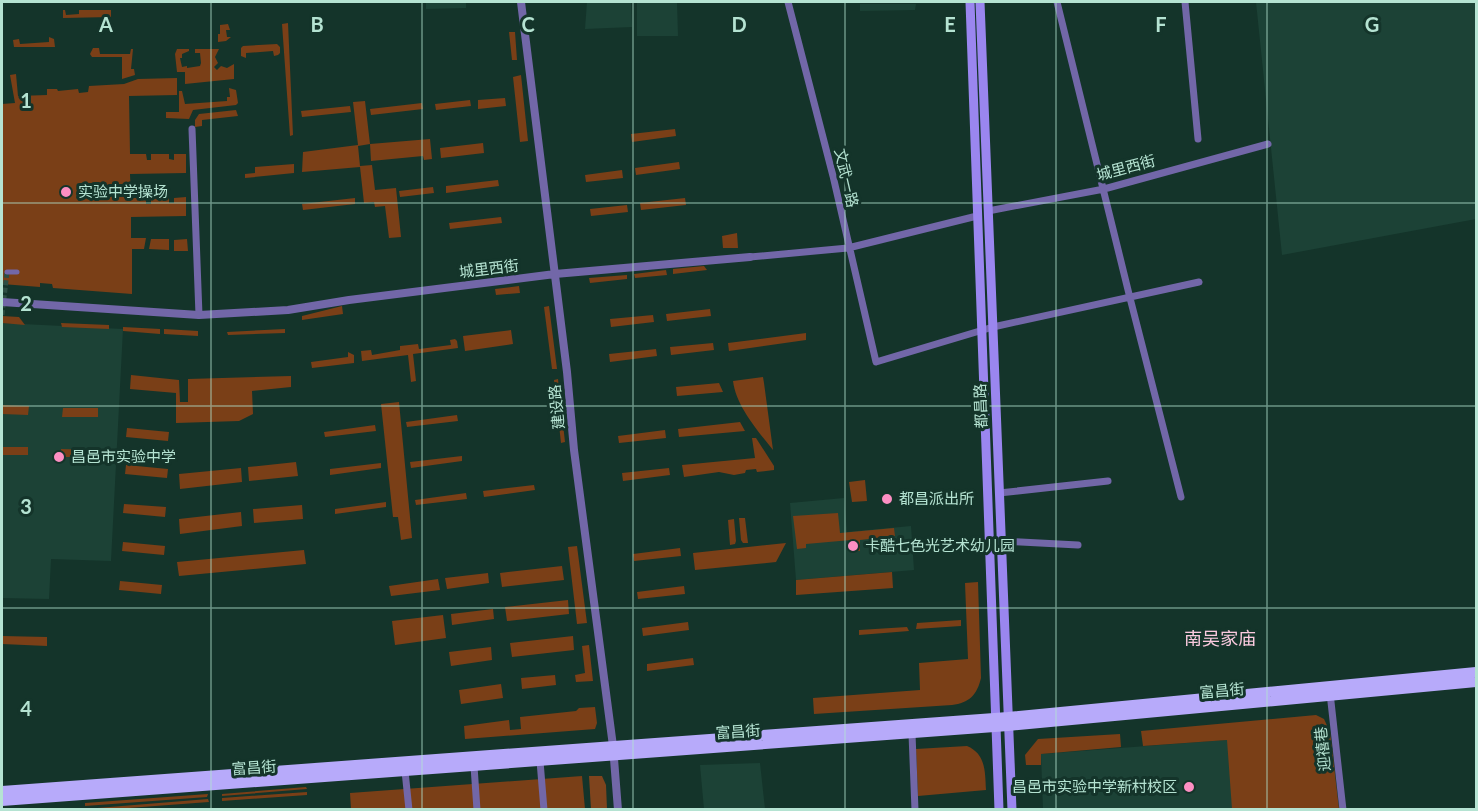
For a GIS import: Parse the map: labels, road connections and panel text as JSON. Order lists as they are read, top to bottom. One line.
{"streets":{"main road":["都昌路","富昌街"],"street":["城里西街","文武一路","建设路","迎禧巷"]},"crossings":[["城里西街","文武一路"],["城里西街","都昌路"],["城里西街","建设路"],["都昌路","富昌街"],["建设路","富昌街"],["富昌街","迎禧巷"]],"districts":["南吴家庙"],"places":["实验中学操场","昌邑市实验中学","都昌派出所","卡酷七色光艺术幼儿园","昌邑市实验中学新村校区"],"grid":{"columns":["A","B","C","D","E","F","G"],"rows":["1","2","3","4"]}}
